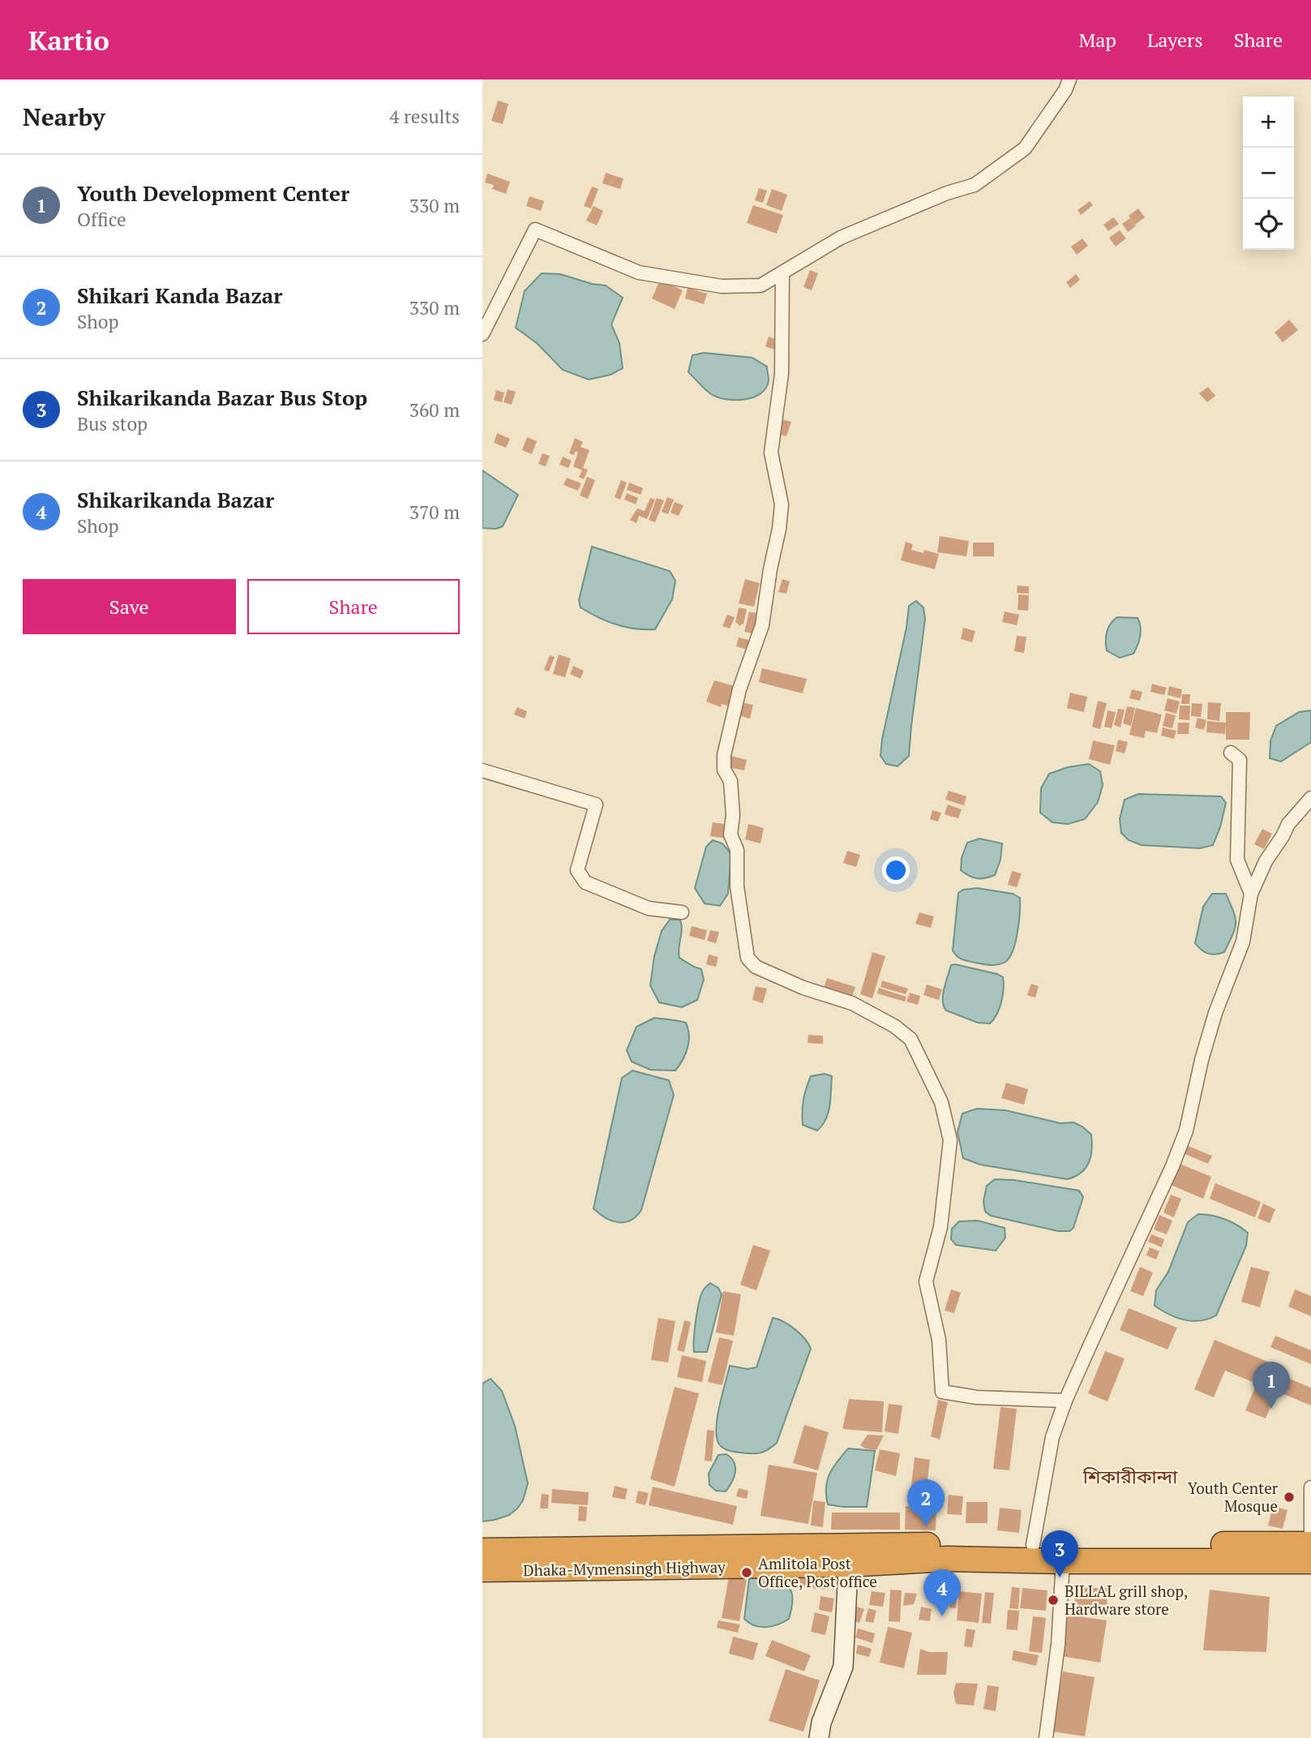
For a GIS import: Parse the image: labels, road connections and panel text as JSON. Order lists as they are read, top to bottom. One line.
{"streets":{"highway":["Dhaka-Mymensingh Highway"]},"districts":["শিকারীকান্দা"],"places":["Youth Center Mosque","Amlitola Post Office, Post office","BILLAL grill shop, Hardware store"],"page":{"header":"Kartio","nav":["Map","Layers","Share"],"heading":["Nearby","4 results"],"map_buttons":["+","−"],"list":[{"mark":"1","name":"Youth Development Center","note":"Office","value":"330 m"},{"mark":"2","name":"Shikari Kanda Bazar","note":"Shop","value":"330 m"},{"mark":"3","name":"Shikarikanda Bazar Bus Stop","note":"Bus stop","value":"360 m"},{"mark":"4","name":"Shikarikanda Bazar","note":"Shop","value":"370 m"}],"buttons":["Save","Share"],"pins":["1","2","3","4"]}}
